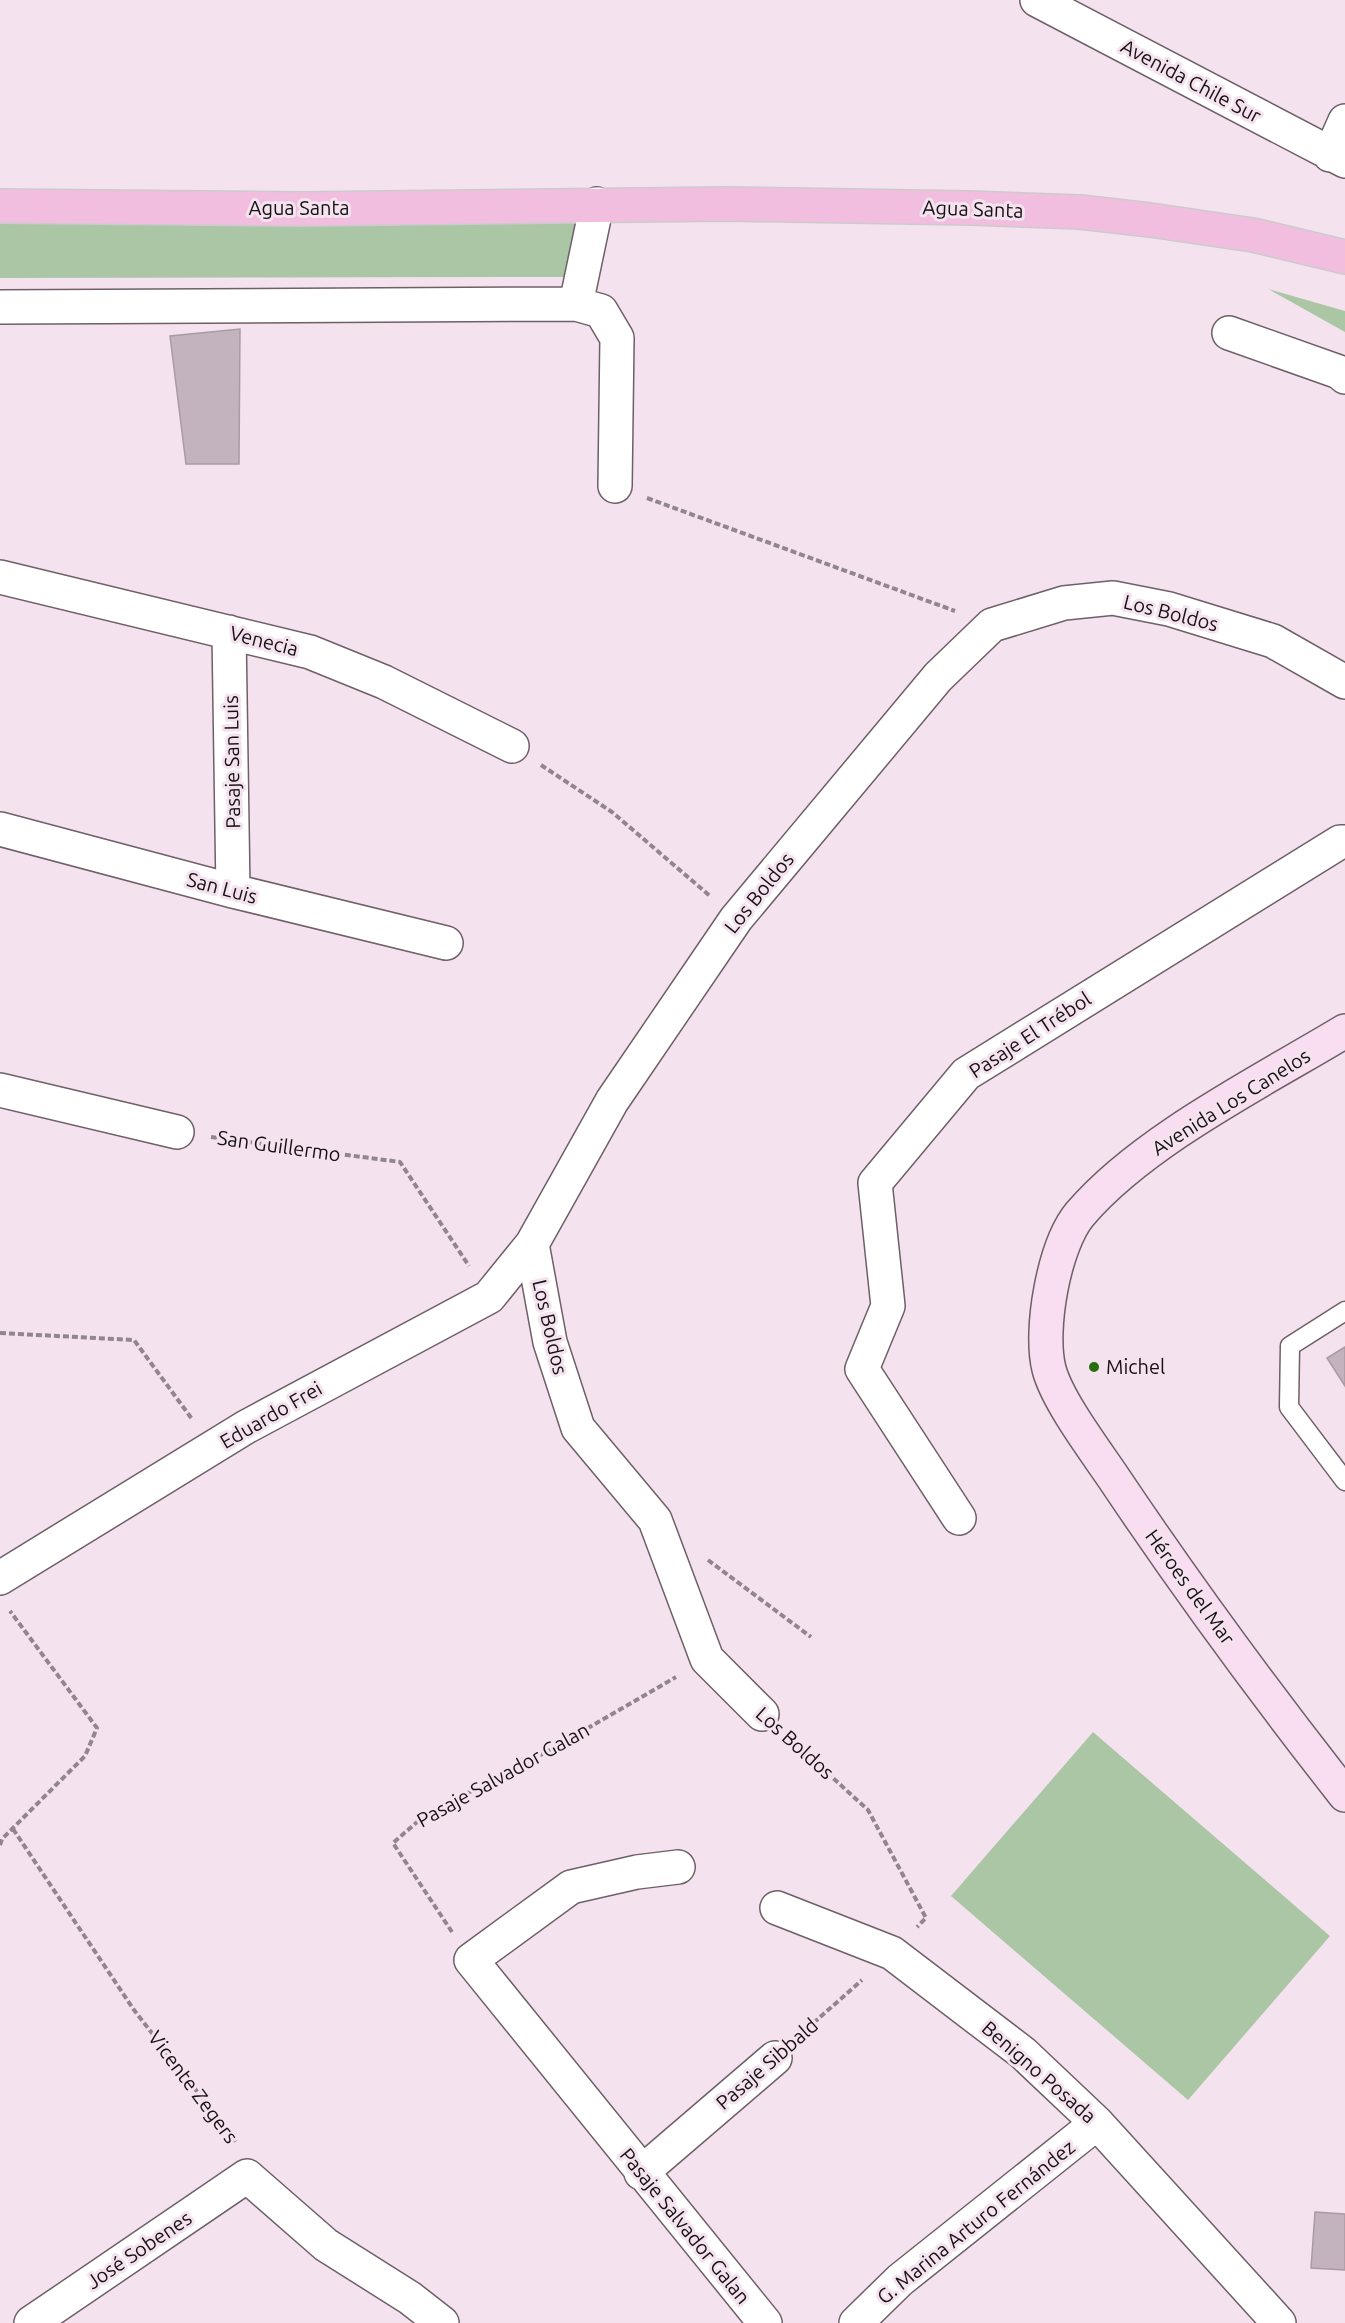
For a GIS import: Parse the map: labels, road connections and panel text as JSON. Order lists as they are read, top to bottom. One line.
{"streets":{"main road":["Agua Santa"],"street":["Avenida Chile Sur","Los Boldos","Venecia","Pasaje San Luis","San Luis","Pasaje El Trébol","Avenida Los Canelos","Eduardo Frei","Héroes del Mar","Pasaje Salvador Galan","Pasaje Sibbald","Benigno Posada","G. Marina Arturo Fernández","José Sobenes"],"path":["San Guillermo","Vicente Zegers"]},"crossings":[["Los Boldos","Eduardo Frei"],["Los Boldos","Pasaje Salvador Galan"],["Los Boldos","Pasaje Sibbald"],["Los Boldos","Benigno Posada"],["Venecia","Pasaje San Luis"],["Pasaje San Luis","San Luis"],["Avenida Los Canelos","Héroes del Mar"],["San Guillermo","Eduardo Frei"],["Pasaje Salvador Galan","Pasaje Sibbald"],["Pasaje Sibbald","Benigno Posada"],["Benigno Posada","G. Marina Arturo Fernández"],["Vicente Zegers","José Sobenes"]],"places":["Michel"]}
